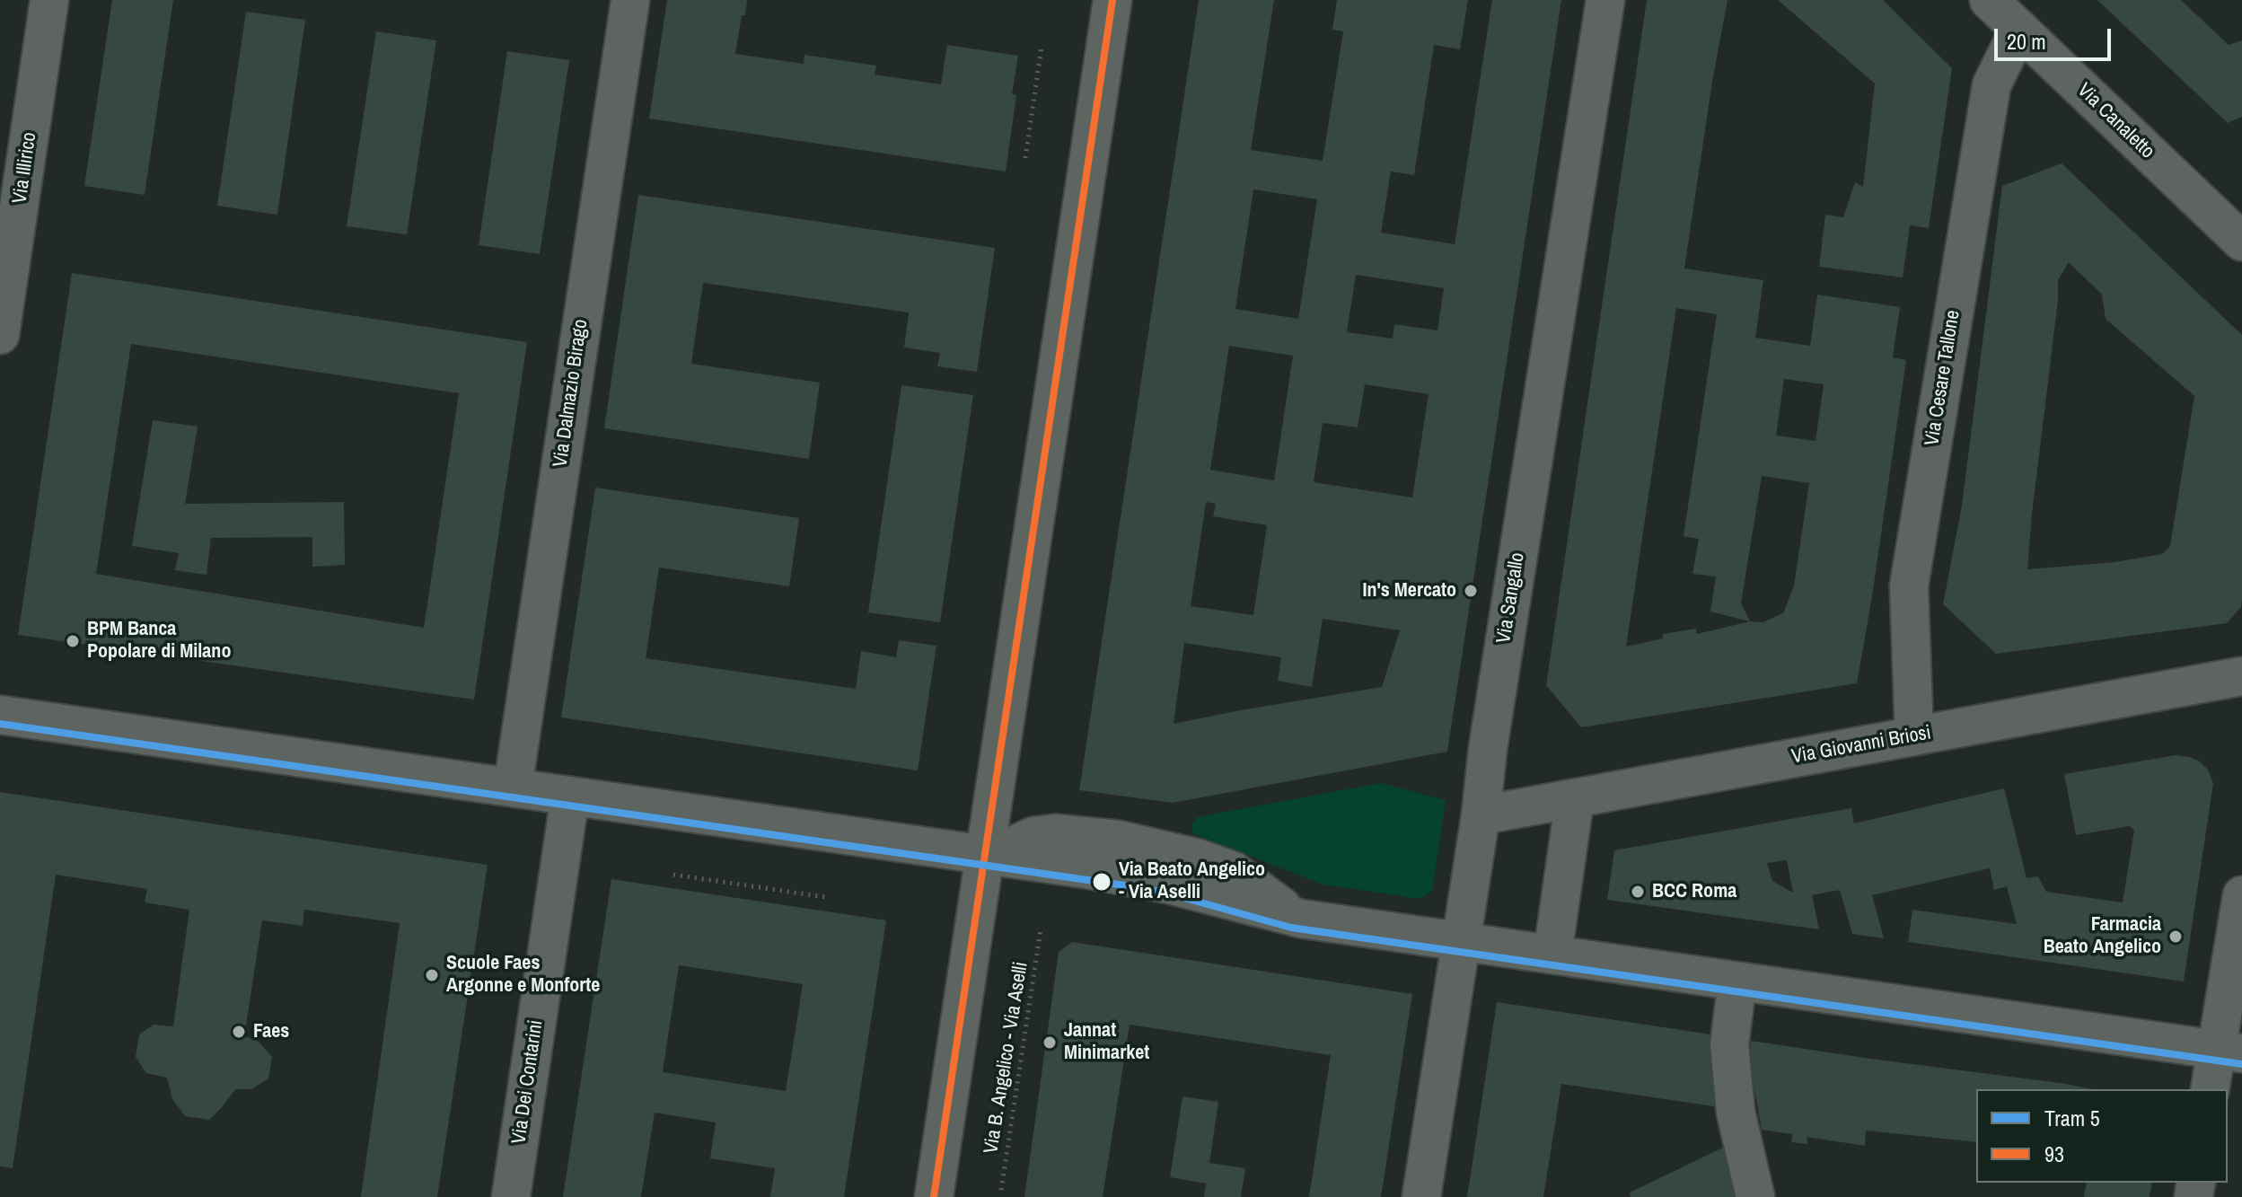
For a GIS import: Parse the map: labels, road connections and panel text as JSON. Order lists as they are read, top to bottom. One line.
{"streets":{"street":["Via Canaletto","Via Illirico","Via Cesare Tallone","Via Dalmazio Birago","Via Sangallo","Via Giovanni Briosi","Via Dei Contarini"],"path":["Via B. Angelico - Via Aselli"]},"crossings":[["Via Canaletto","Via Cesare Tallone"],["Via Cesare Tallone","Via Giovanni Briosi"],["Via Sangallo","Via Giovanni Briosi"]],"places":["In's Mercato","BPM Banca Popolare di Milano","Via Beato Angelico - Via Aselli","BCC Roma","Farmacia Beato Angelico","Scuole Faes Argonne e Monforte","Faes","Jannat Minimarket"],"lines":["transit line 93","tram line 5"],"legend":["Tram 5","93"],"scale_bar":"20 m"}
